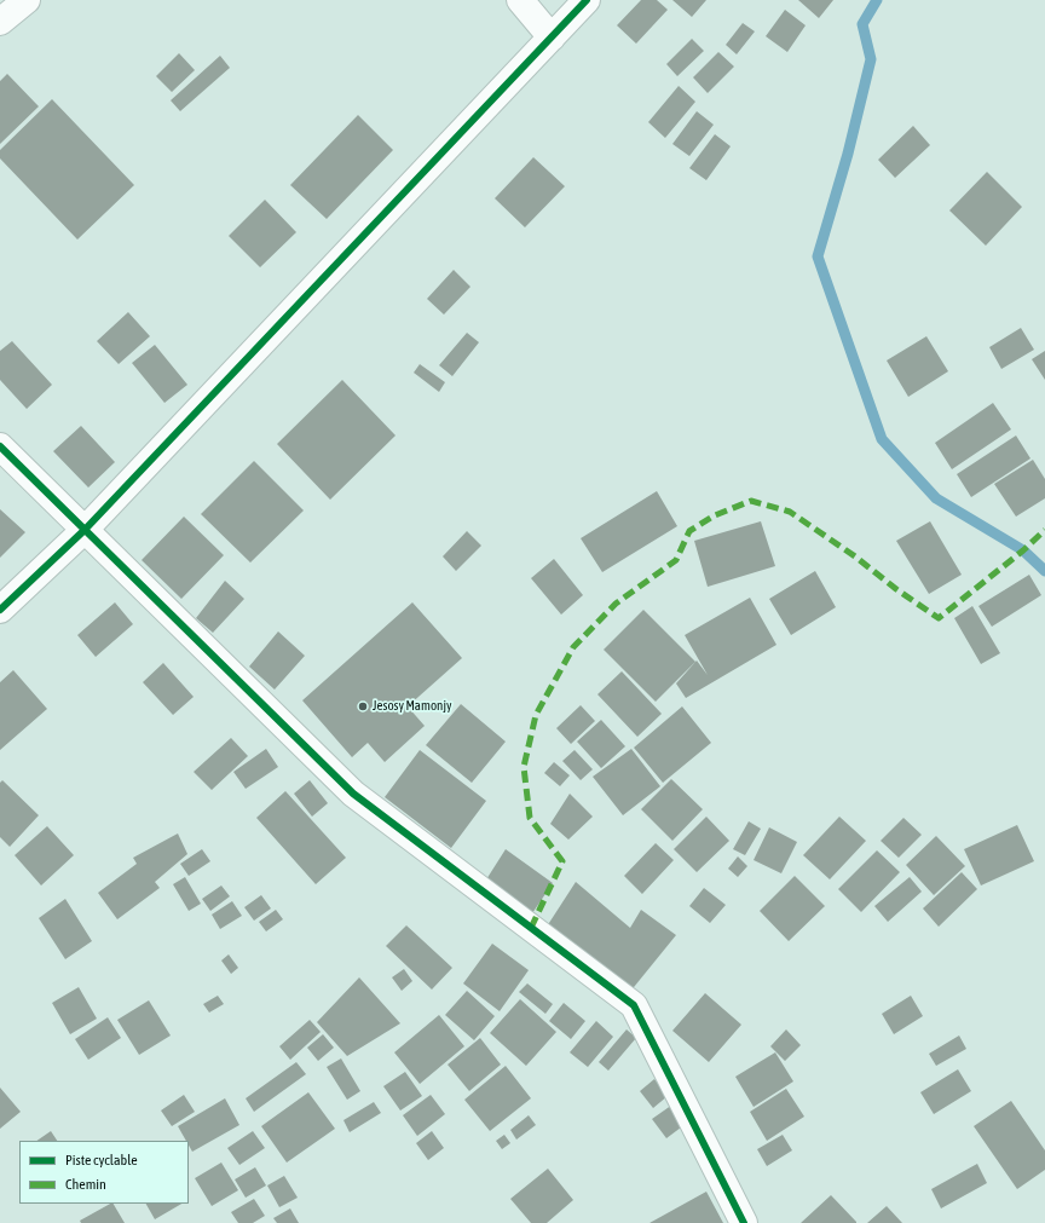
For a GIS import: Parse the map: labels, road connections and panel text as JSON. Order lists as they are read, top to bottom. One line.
{"places":["Jesosy Mamonjy"],"legend":["Piste cyclable","Chemin"]}
